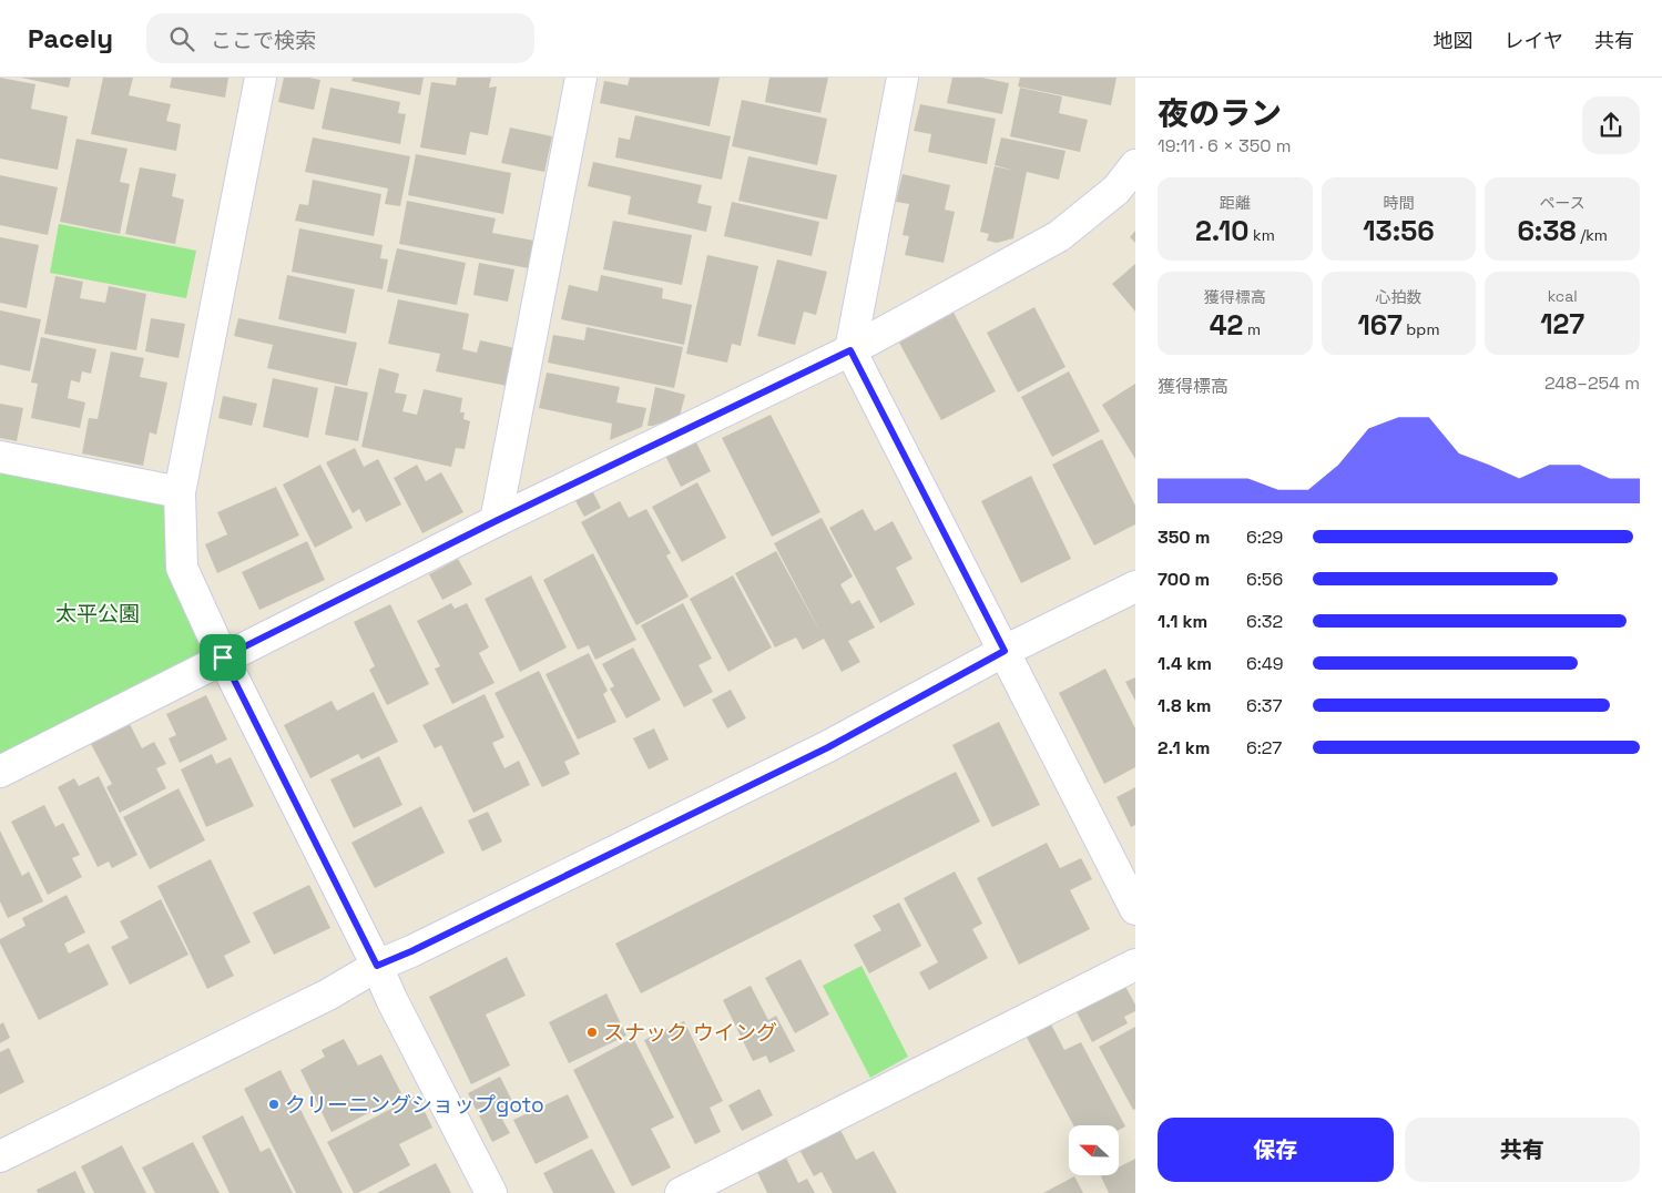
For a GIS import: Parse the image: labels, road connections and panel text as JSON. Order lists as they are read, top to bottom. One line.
{"parks":["太平公園"],"places":["スナック ウイング","クリーニングショップgoto"],"north":"left","page":{"header":"Pacely","search":"ここで検索","nav":["地図","レイヤ","共有"],"heading":["夜のラン","19:11 · 6 × 350 m"],"stats":[["距離","2.10 km"],["時間","13:56"],["ペース","6:38 /km"],["獲得標高","42 m"],["心拍数","167 bpm"],["kcal","127"]],"chart":["獲得標高","248–254 m"],"list":[{"name":"350 m","note":"6:29"},{"name":"700 m","note":"6:56"},{"name":"1.1 km","note":"6:32"},{"name":"1.4 km","note":"6:49"},{"name":"1.8 km","note":"6:37"},{"name":"2.1 km","note":"6:27"}],"buttons":["保存","共有"]}}
